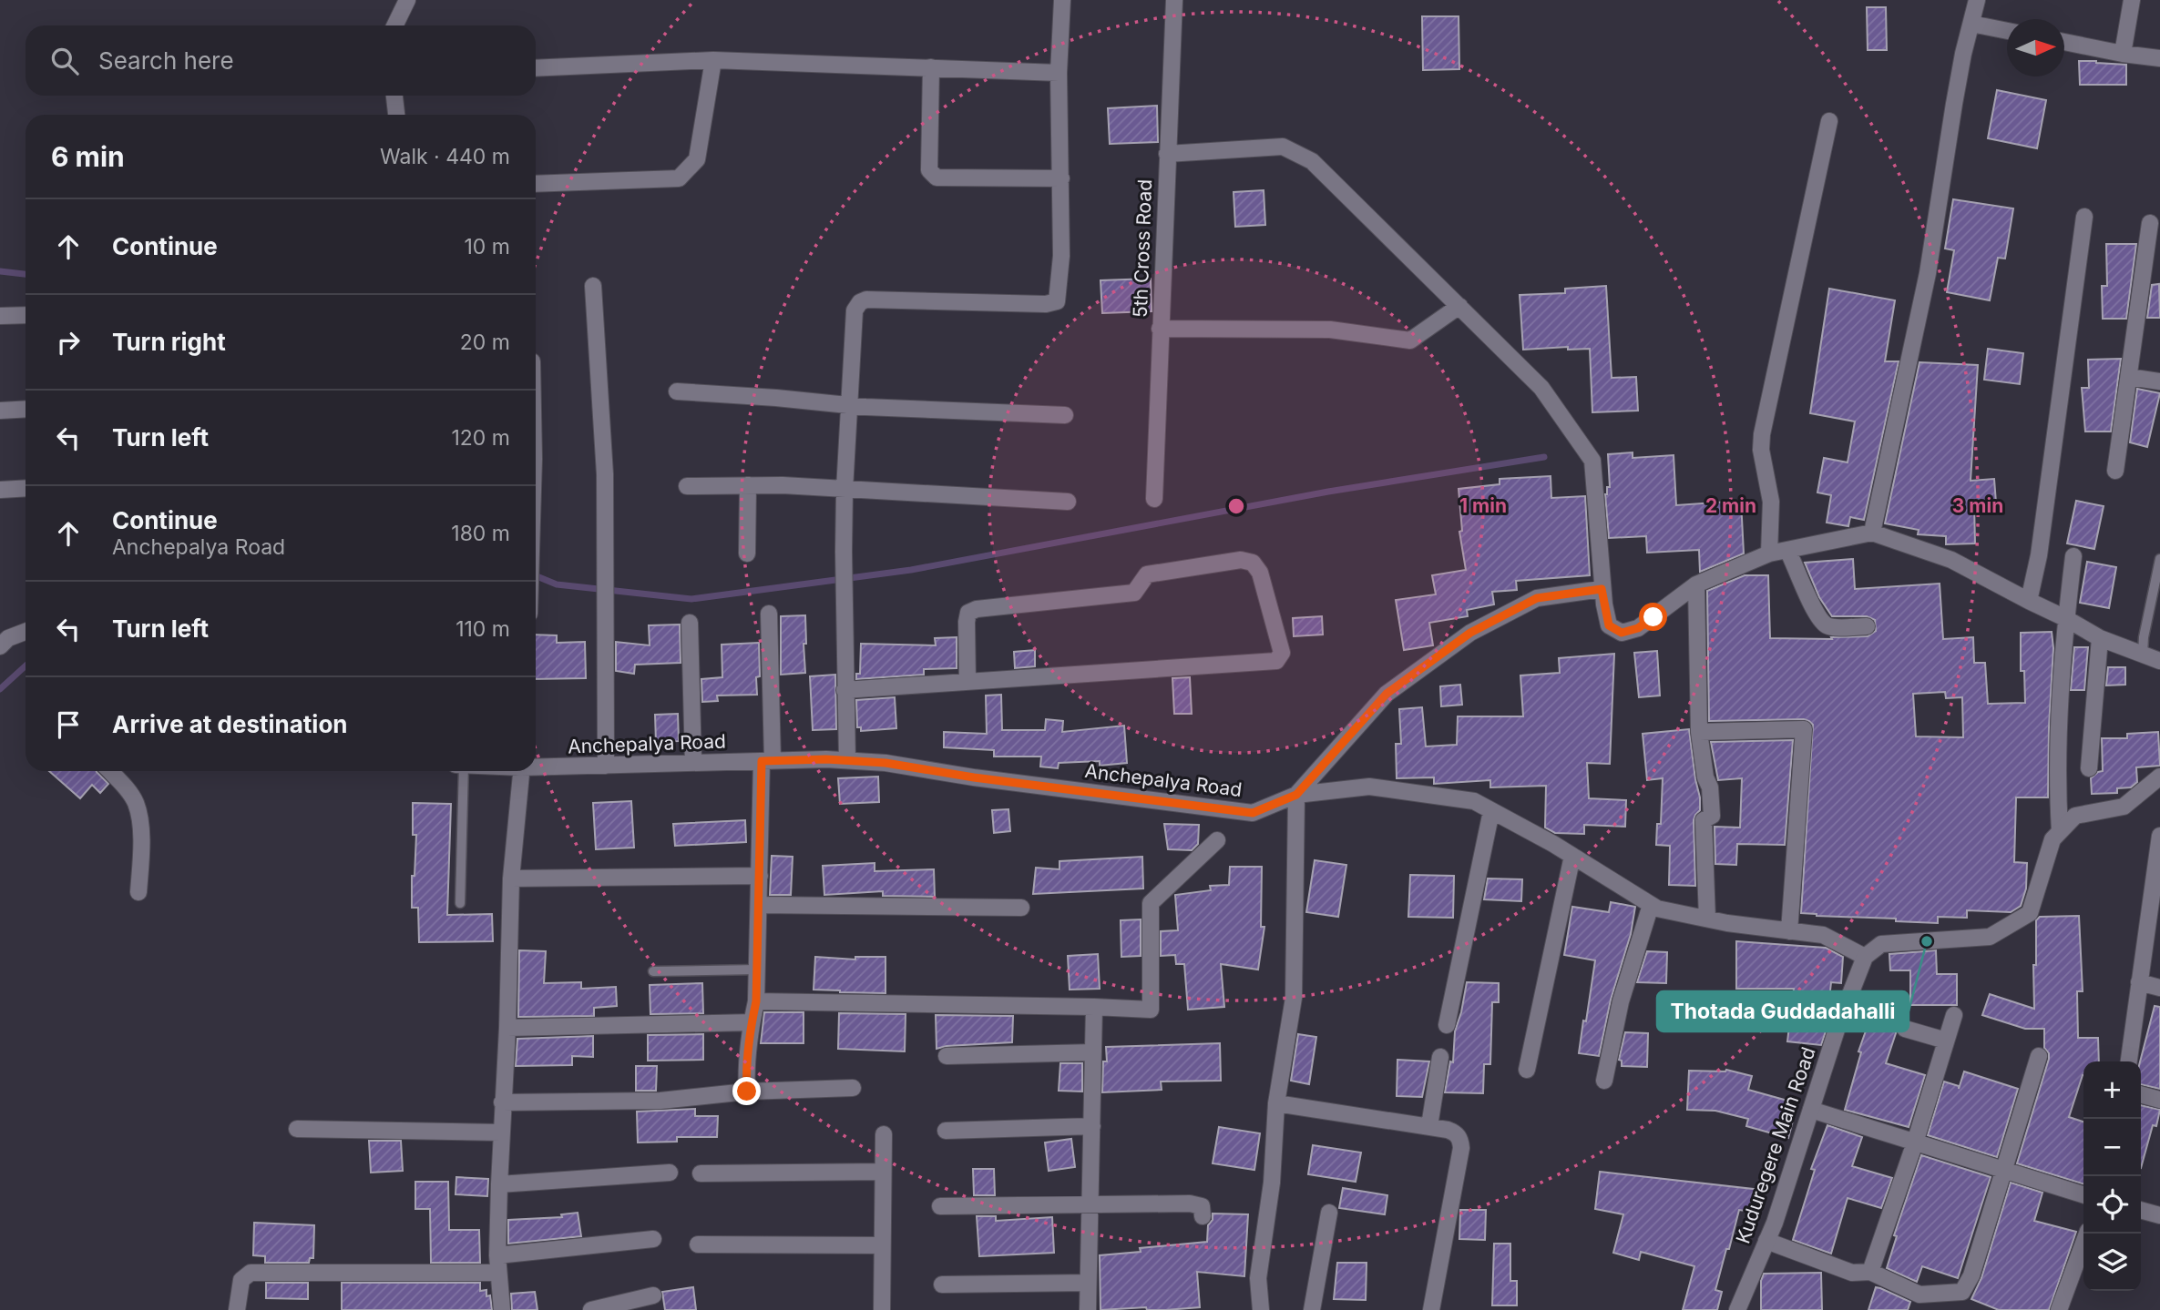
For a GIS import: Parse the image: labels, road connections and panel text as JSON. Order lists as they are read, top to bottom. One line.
{"streets":{"street":["5th Cross Road","Anchepalya Road","Kuduregere Main Road"]},"crossings":[["Anchepalya Road","Kuduregere Main Road"]],"places":["Thotada Guddadahalli"],"north":"right","page":{"search":"Search here","heading":["6 min","Walk · 440 m"],"list":[["Continue","10 m"],["Turn right","20 m"],["Turn left","120 m"],["Continue","Anchepalya Road","180 m"],["Turn left","110 m"],"Arrive at destination"],"map_buttons":["+","−"]},"rings":["1 min","2 min","3 min"]}
